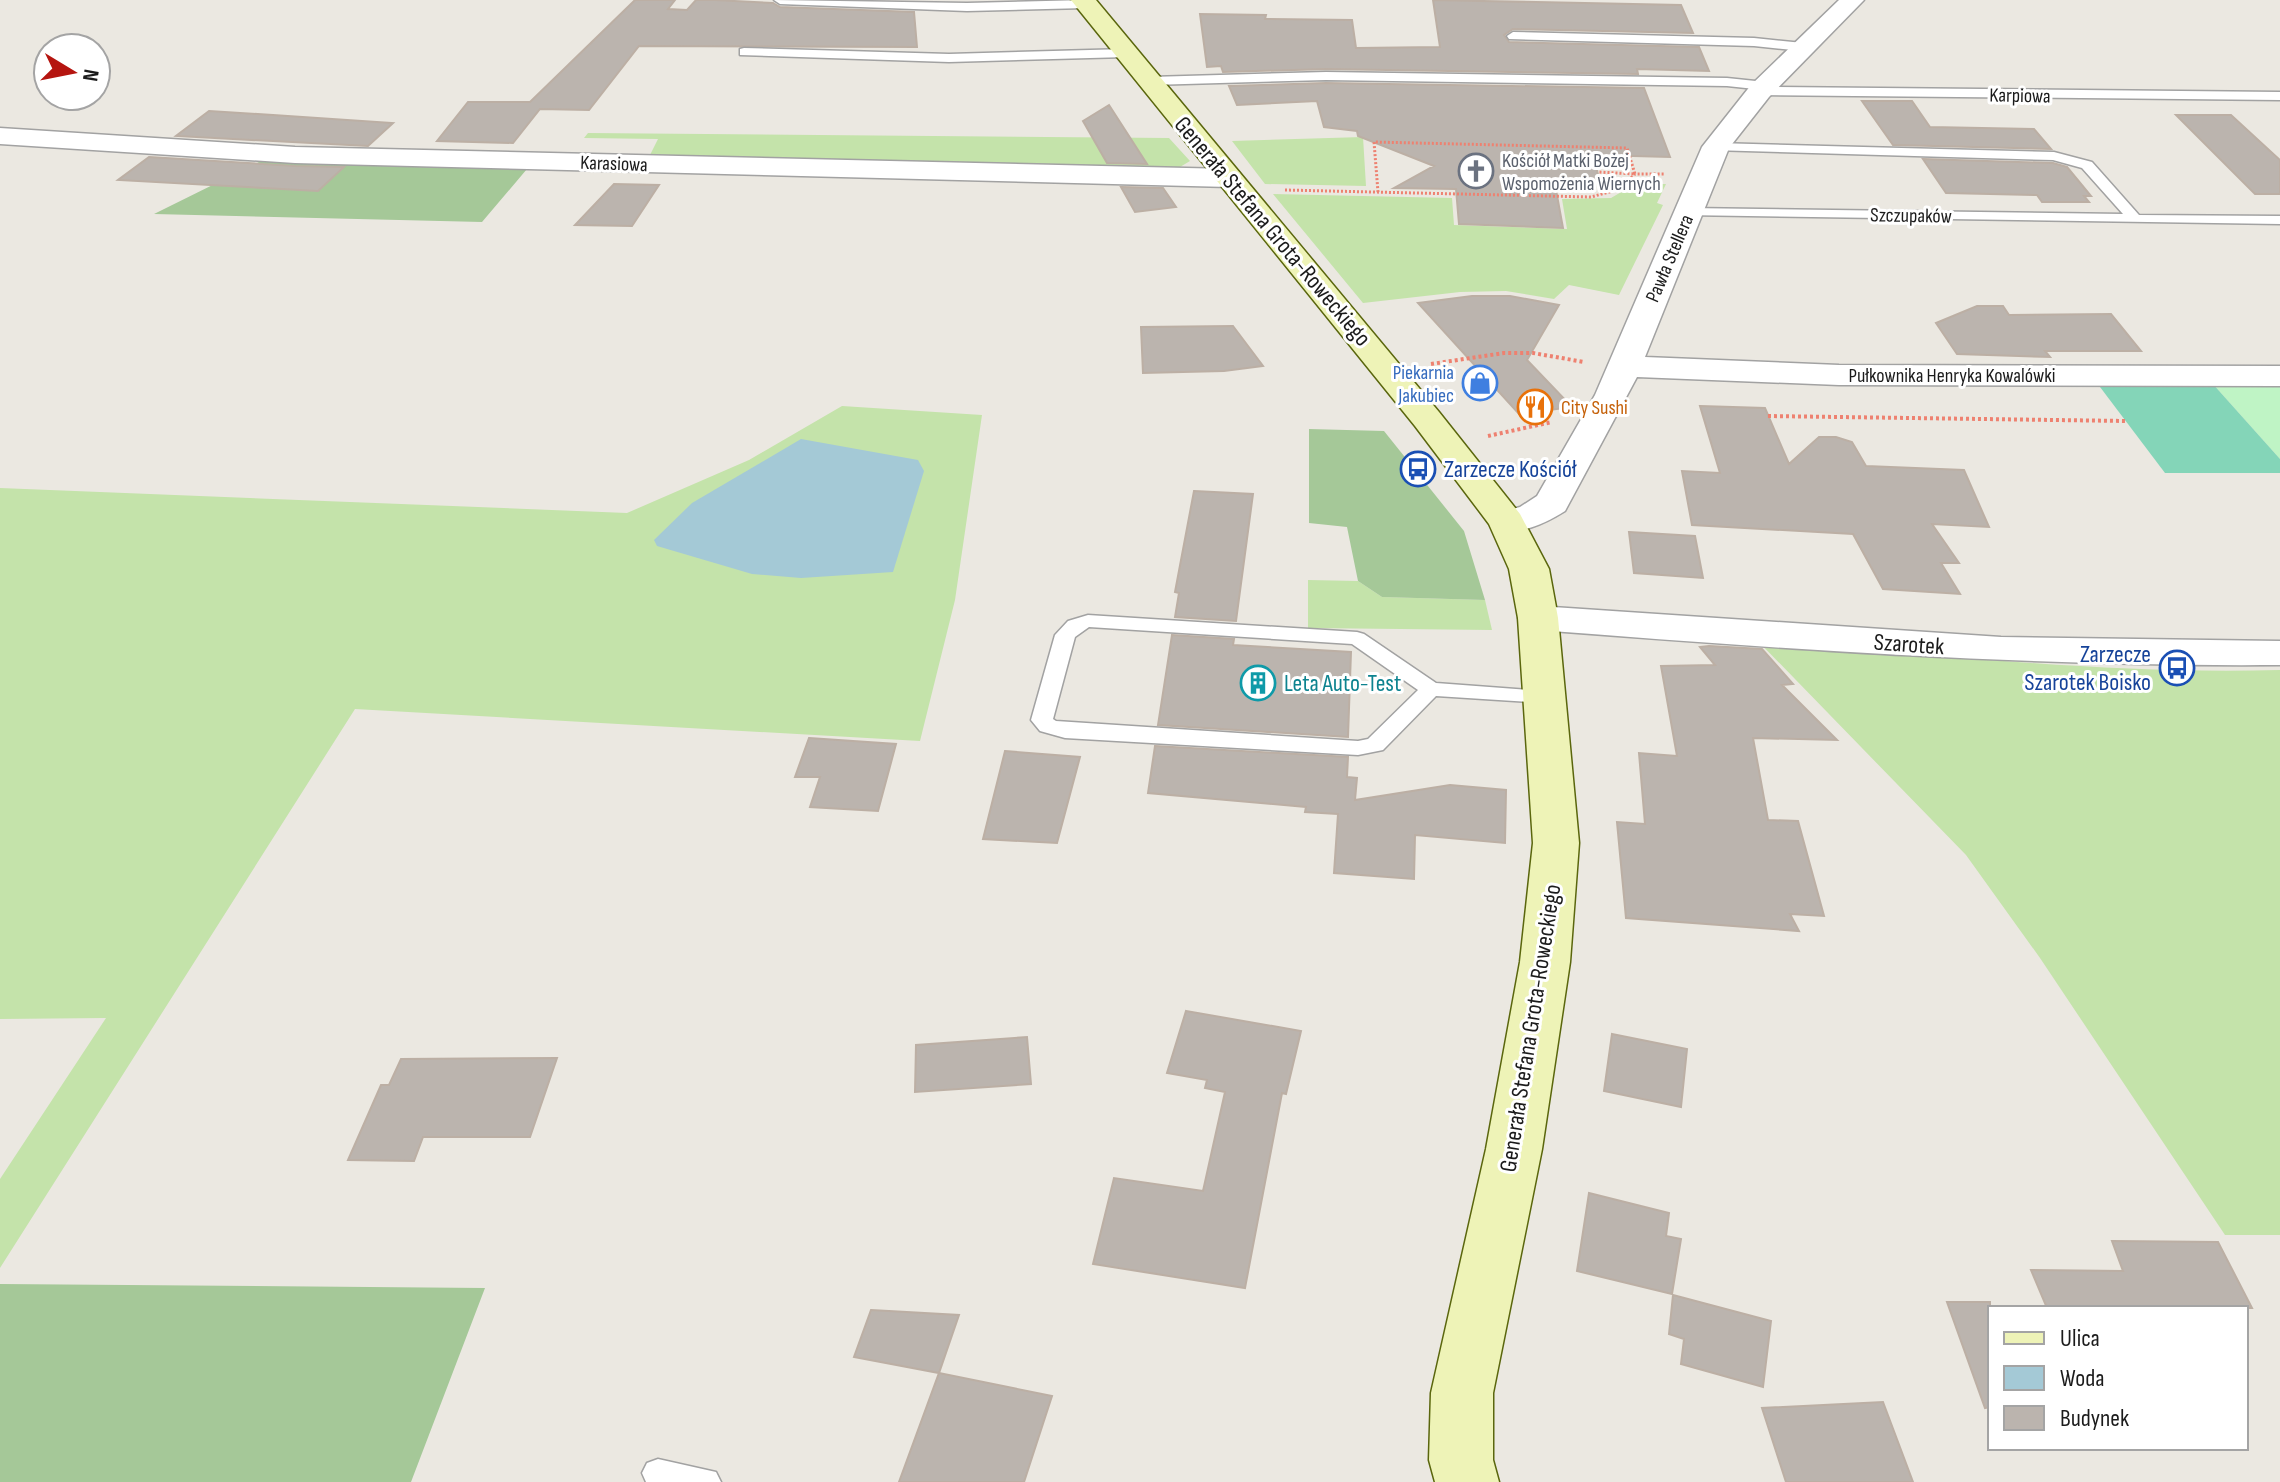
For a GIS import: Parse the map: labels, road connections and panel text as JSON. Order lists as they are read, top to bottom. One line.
{"streets":{"street":["Karasiowa","Generała Stefana Grota-Roweckiego","Pawła Stellera","Pułkownika Henryka Kowalówki","Szarotek"],"lane":["Karpiowa","Szczupaków"]},"crossings":[["Karpiowa","Generała Stefana Grota-Roweckiego"],["Karpiowa","Pawła Stellera"],["Karasiowa","Generała Stefana Grota-Roweckiego"],["Szczupaków","Pawła Stellera"],["Generała Stefana Grota-Roweckiego","Pawła Stellera"],["Generała Stefana Grota-Roweckiego","Szarotek"],["Pawła Stellera","Pułkownika Henryka Kowalówki"]],"places":{"church":["Kościół Matki Bożej Wspomożenia Wiernych"],"shop":["Piekarnia Jakubiec"],"restaurant":["City Sushi"],"bus stop":["Zarzecze Kościół","Zarzecze Szarotek Boisko"],"building":["Leta Auto-Test"]},"legend":["Ulica","Woda","Budynek"],"north":"right"}
